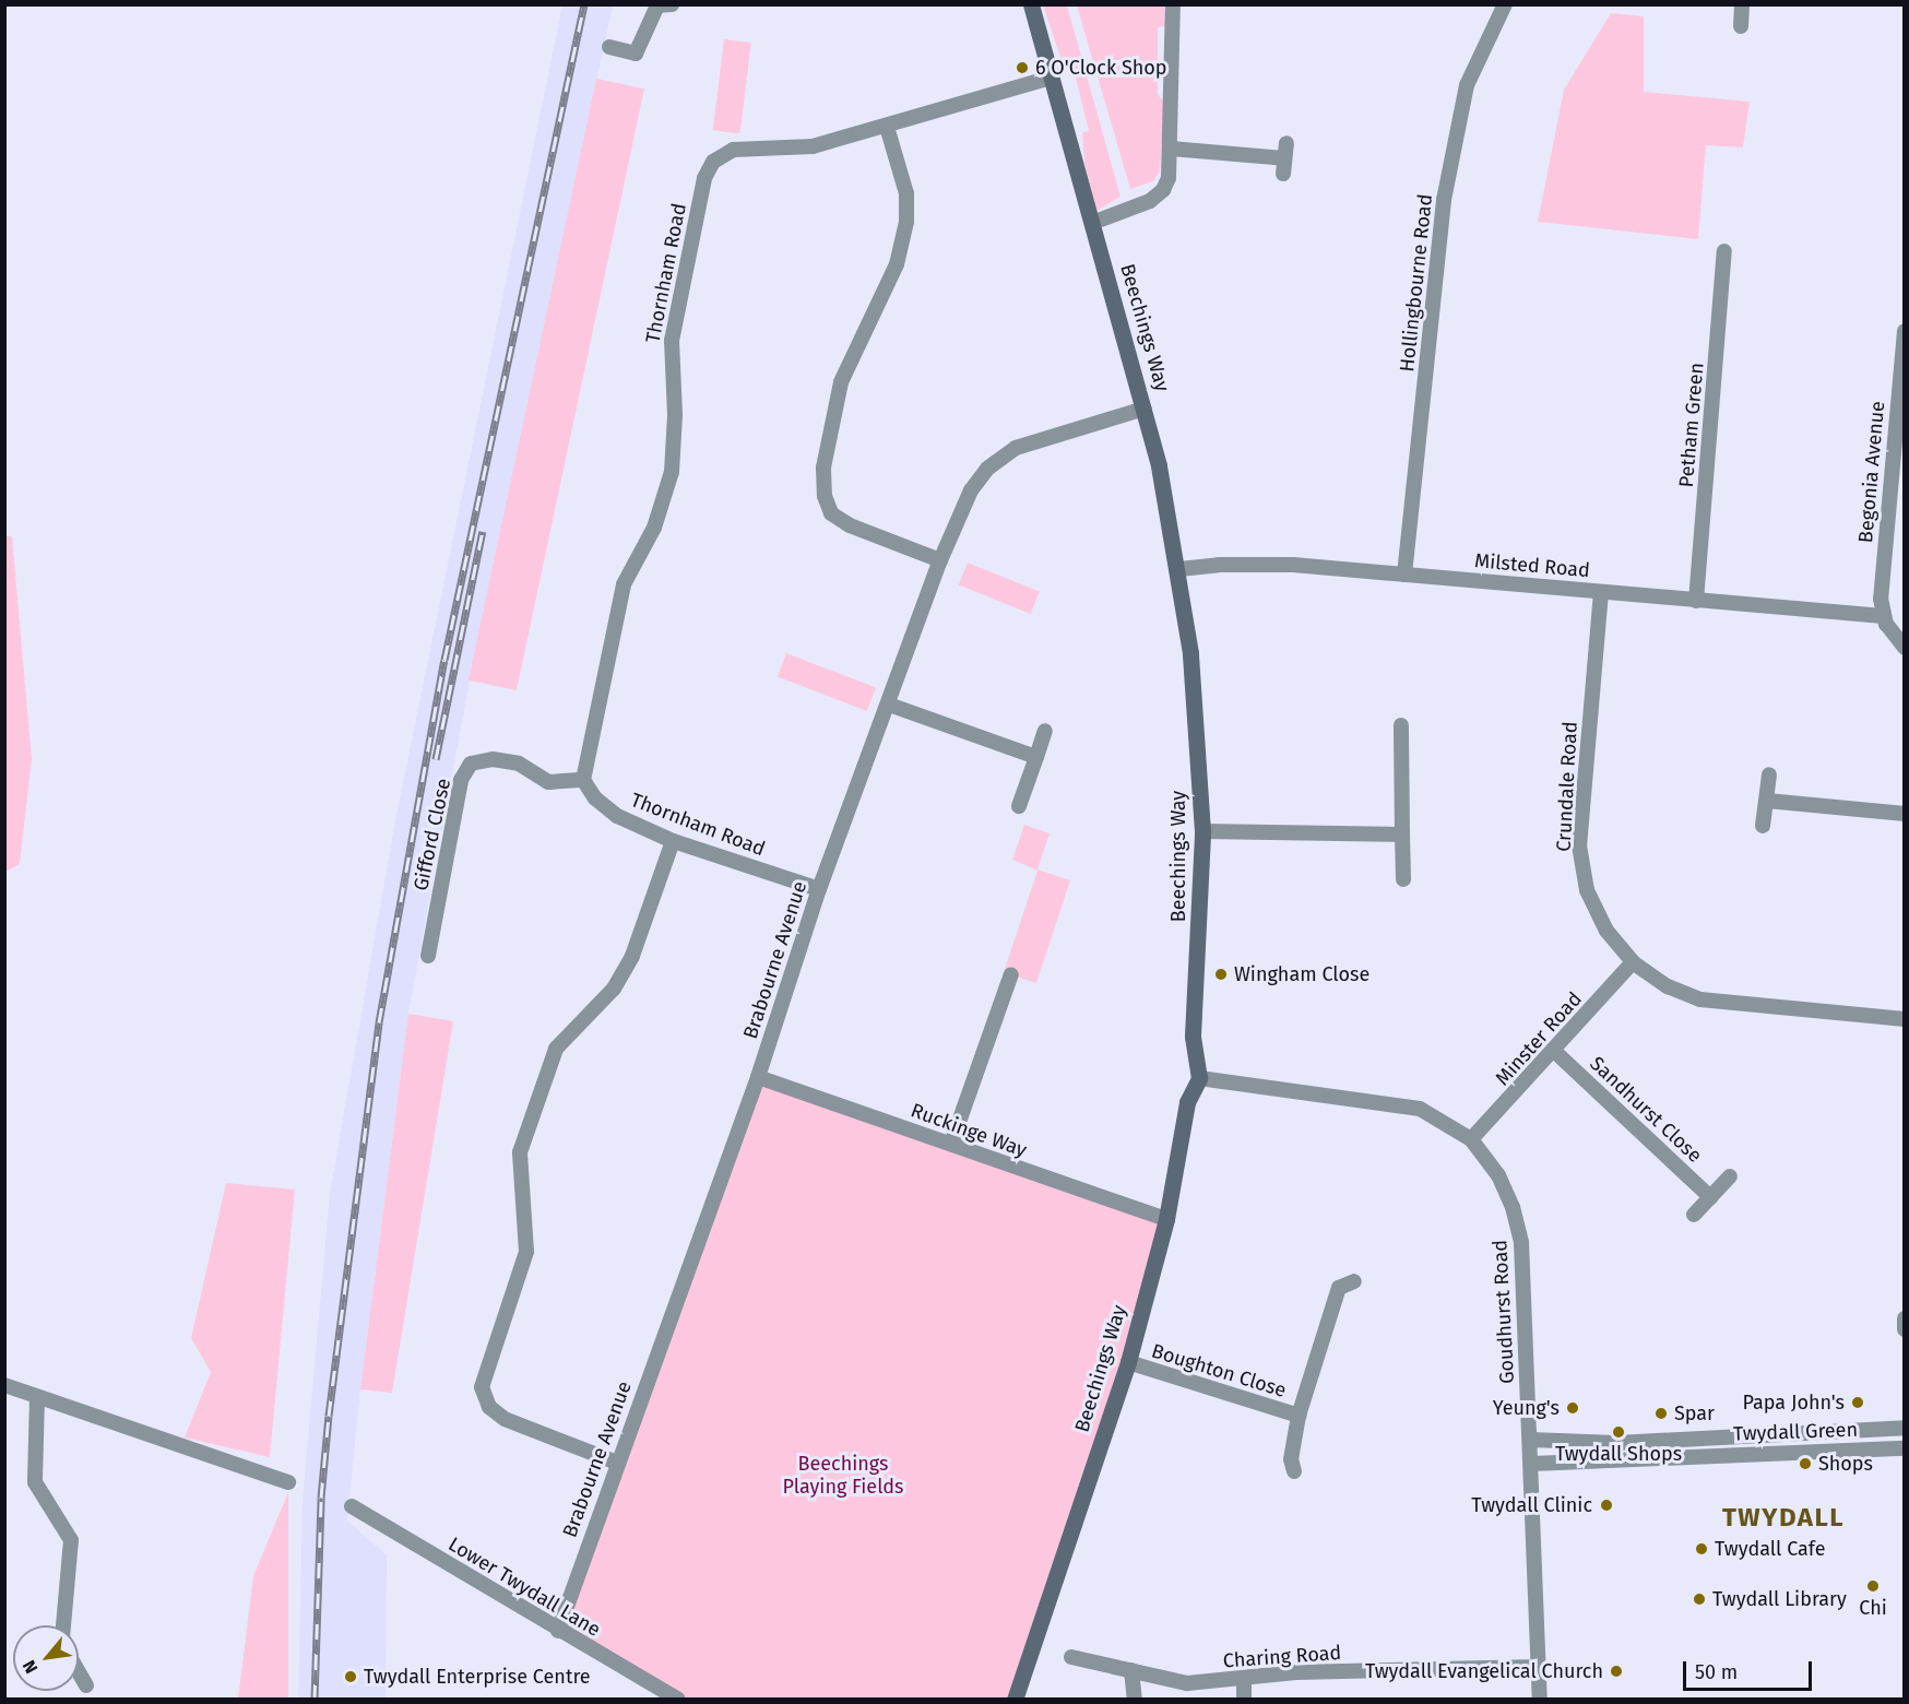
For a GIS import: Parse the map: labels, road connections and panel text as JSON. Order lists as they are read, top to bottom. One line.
{"streets":{"street":["Thornham Road","Hollingbourne Road","Beechings Way","Petham Green","Begonia Avenue","Milsted Road","Crundale Road","Gifford Close","Brabourne Avenue","Minster Road","Sandhurst Close","Ruckinge Way","Goudhurst Road","Boughton Close","Twydall Green","Lower Twydall Lane","Charing Road"]},"crossings":[["Thornham Road","Beechings Way"],["Thornham Road","Gifford Close"],["Thornham Road","Brabourne Avenue"],["Hollingbourne Road","Milsted Road"],["Beechings Way","Milsted Road"],["Beechings Way","Brabourne Avenue"],["Beechings Way","Ruckinge Way"],["Beechings Way","Goudhurst Road"],["Beechings Way","Boughton Close"],["Petham Green","Milsted Road"],["Begonia Avenue","Milsted Road"],["Milsted Road","Crundale Road"],["Crundale Road","Minster Road"],["Brabourne Avenue","Ruckinge Way"],["Brabourne Avenue","Lower Twydall Lane"],["Minster Road","Sandhurst Close"],["Minster Road","Goudhurst Road"],["Goudhurst Road","Twydall Green"],["Goudhurst Road","Charing Road"]],"districts":["TWYDALL"],"parks":["Beechings Playing Fields"],"places":["6 O'Clock Shop","Wingham Close","Papa John's","Yeung's","Spar","Twydall Shops","Shops","Twydall Clinic","Twydall Cafe","Chi","Twydall Library","Twydall Evangelical Church","Twydall Enterprise Centre"],"scale_bar":"50 m","north":"bottom left"}
